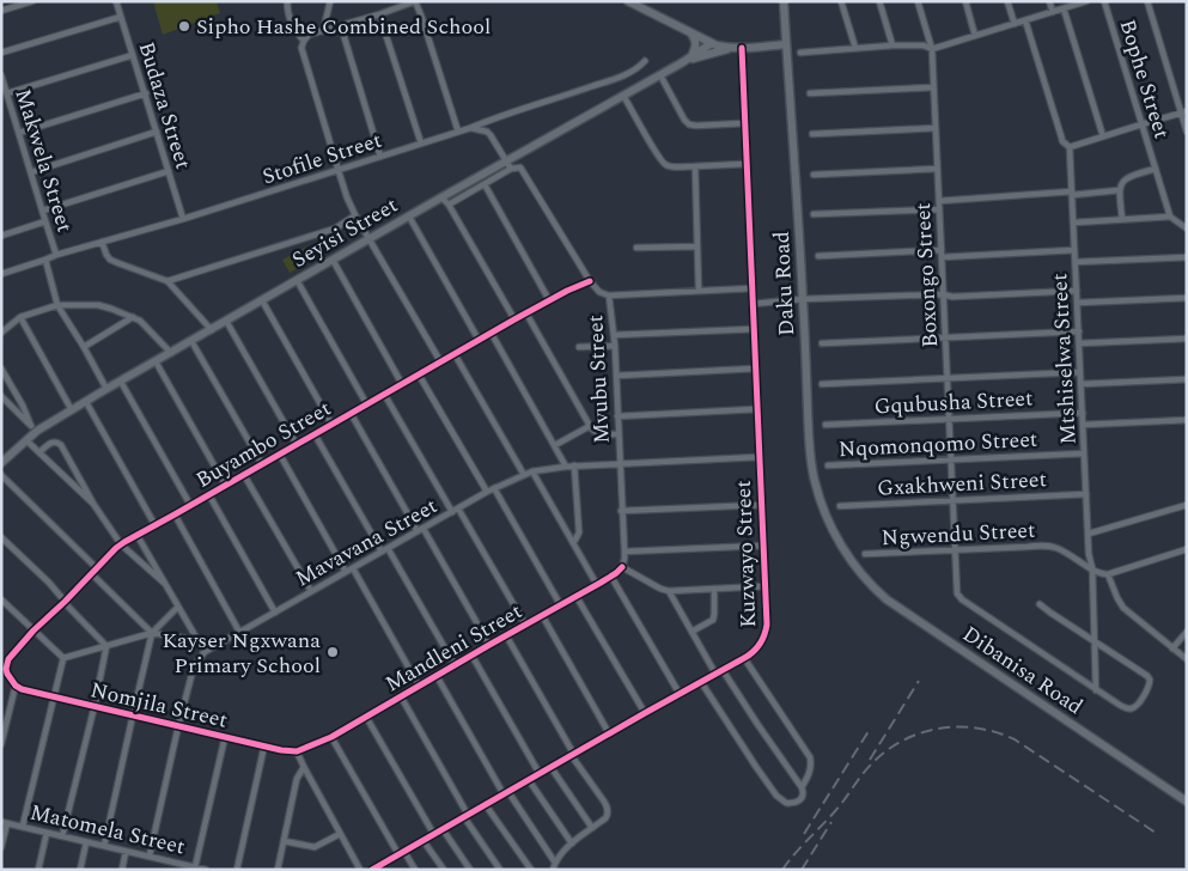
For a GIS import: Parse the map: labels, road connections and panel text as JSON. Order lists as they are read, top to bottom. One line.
{"streets":{"street":["Bophe Street","Budaza Street","Stofile Street","Makwela Street","Seyisi Street","Boxongo Street","Daku Road","Mtshiselwa Street","Mvubu Street","Gqubusha Street","Buyambo Street","Nqomonqomo Street","Gxakhweni Street","Ngwendu Street","Mavavana Street","Kuzwayo Street","Mandleni Street","Dibanisa Road","Nomjila Street","Matomela Street"]},"crossings":[["Budaza Street","Stofile Street"],["Stofile Street","Makwela Street"],["Stofile Street","Mvubu Street"],["Seyisi Street","Mvubu Street"],["Boxongo Street","Mtshiselwa Street"],["Boxongo Street","Gqubusha Street"],["Boxongo Street","Nqomonqomo Street"],["Boxongo Street","Gxakhweni Street"],["Boxongo Street","Ngwendu Street"],["Daku Road","Dibanisa Road"],["Mtshiselwa Street","Gqubusha Street"],["Mtshiselwa Street","Nqomonqomo Street"],["Mtshiselwa Street","Gxakhweni Street"],["Mtshiselwa Street","Ngwendu Street"],["Mvubu Street","Buyambo Street"],["Mvubu Street","Mavavana Street"],["Mvubu Street","Mandleni Street"],["Mavavana Street","Kuzwayo Street"],["Mandleni Street","Nomjila Street"]],"places":["Sipho Hashe Combined School","Kayser Ngxwana Primary School"]}
